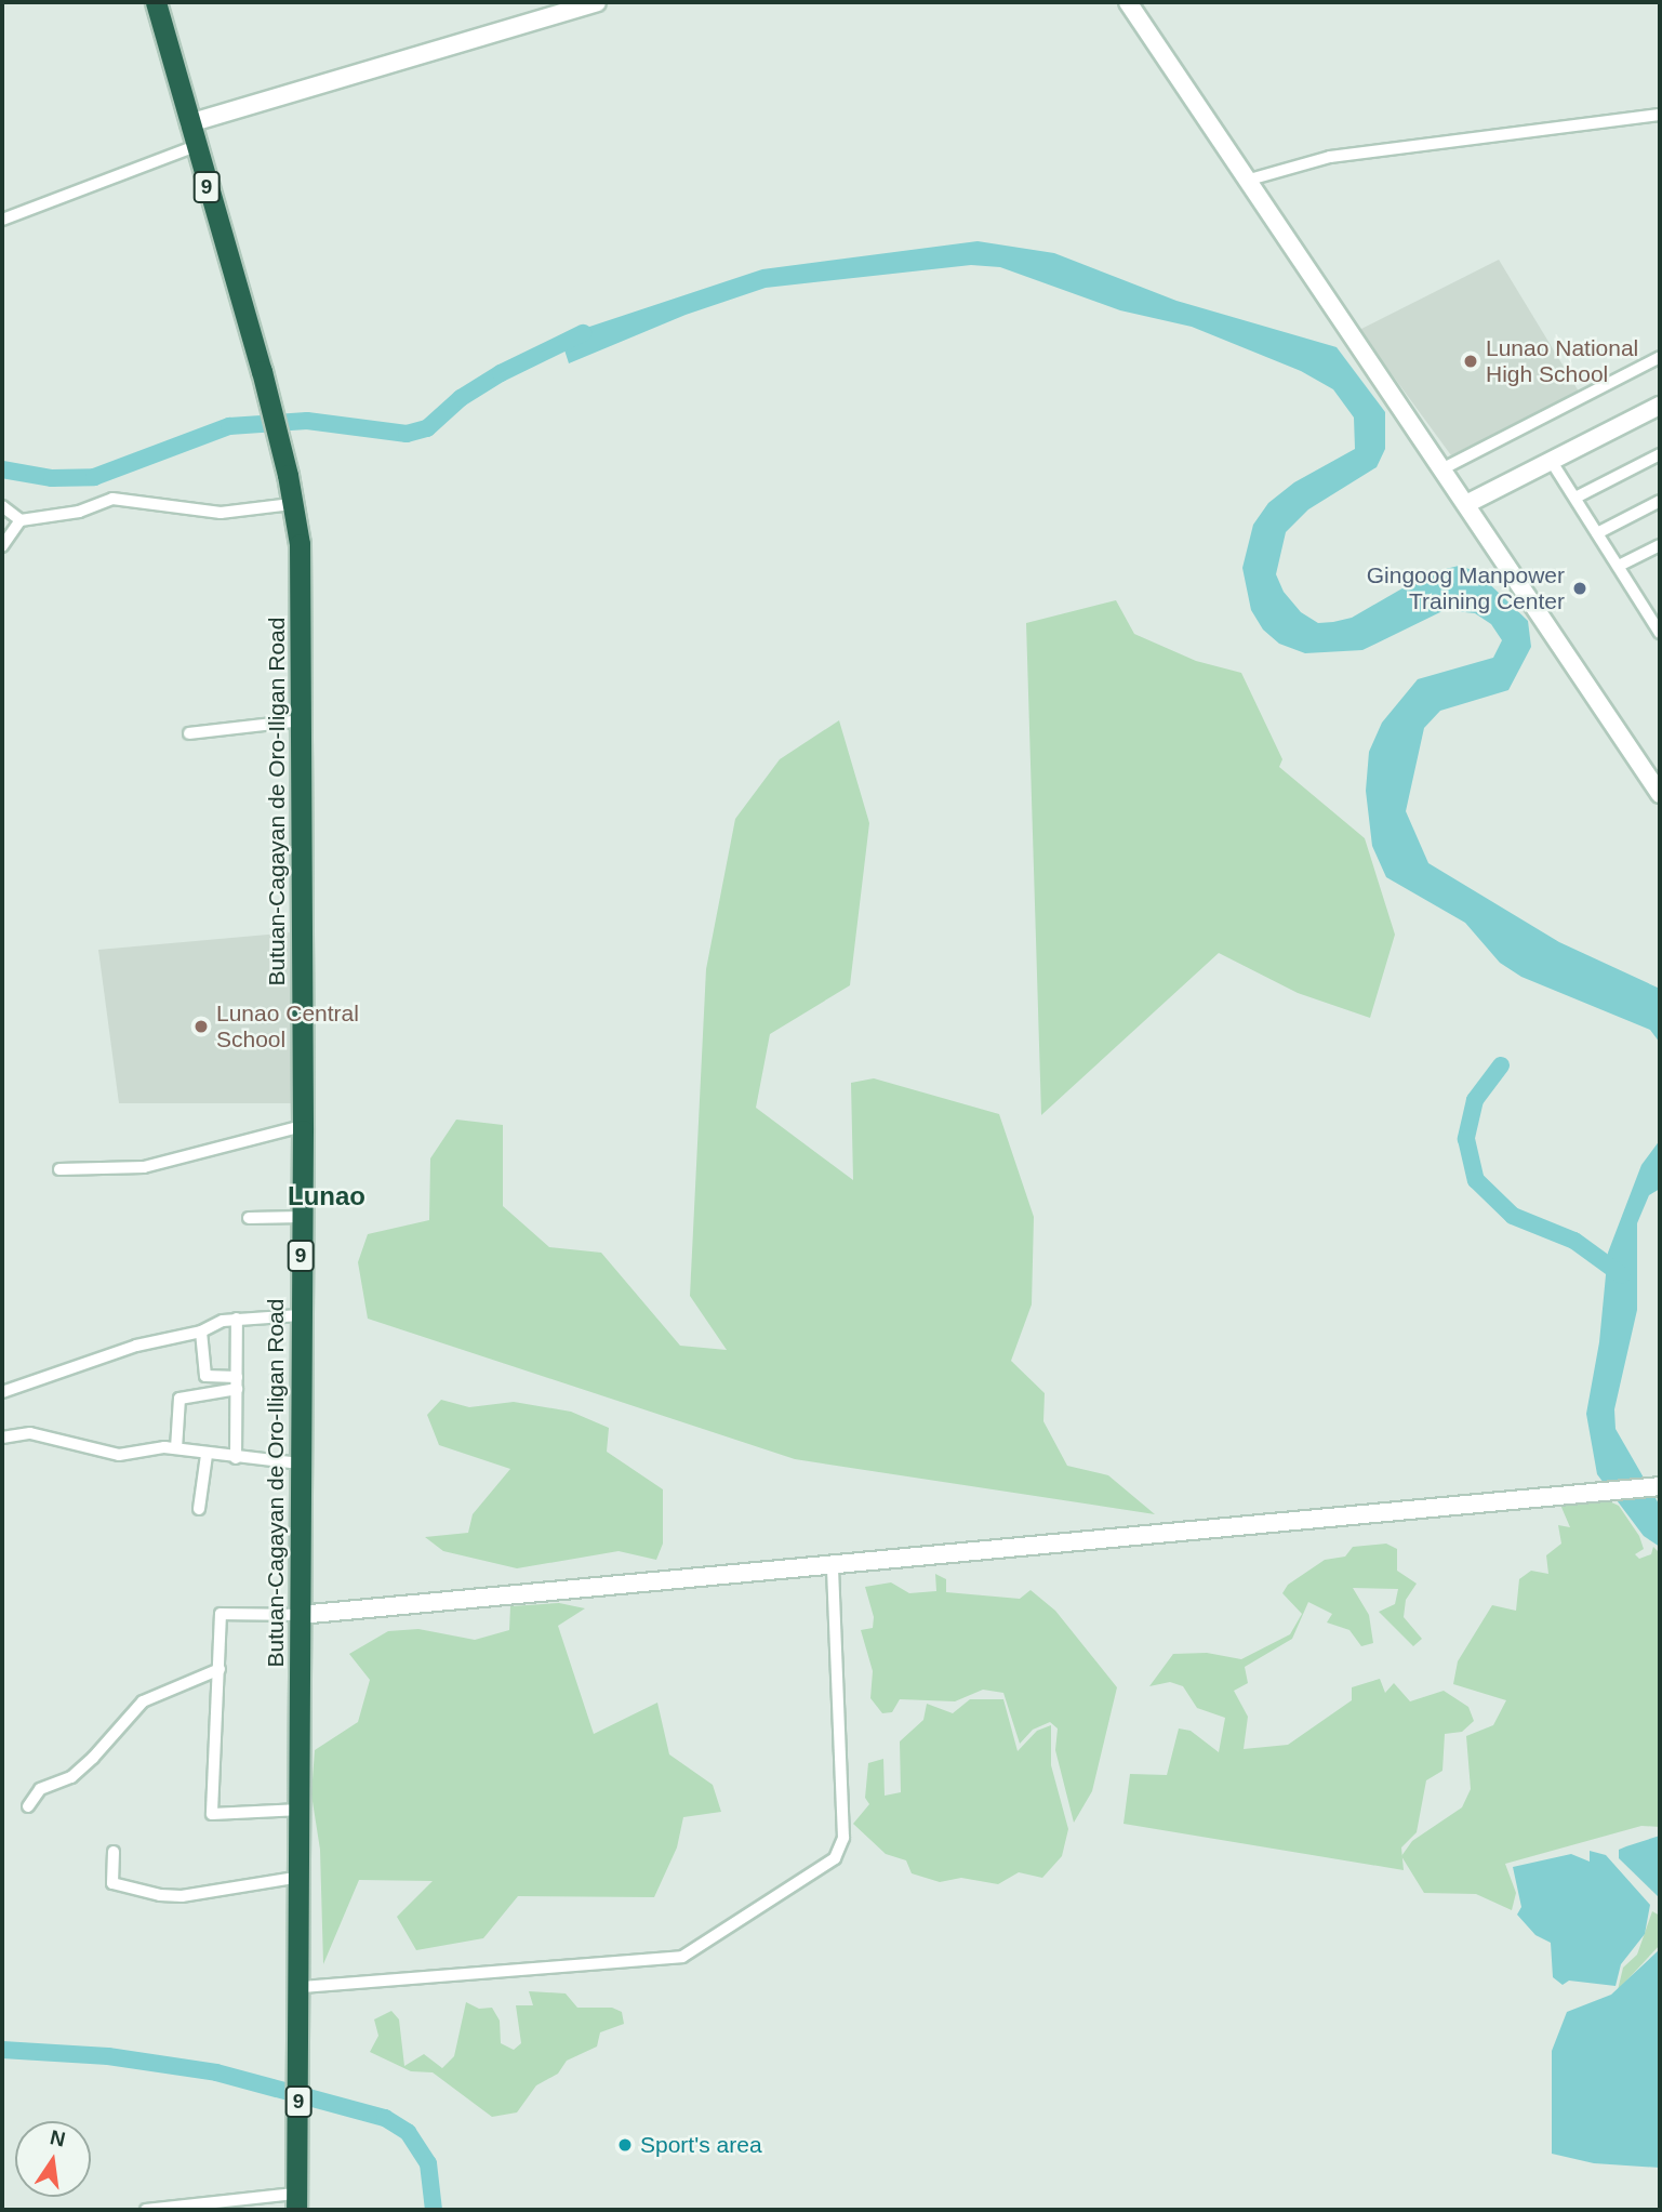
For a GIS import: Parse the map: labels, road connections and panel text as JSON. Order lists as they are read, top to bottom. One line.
{"streets":{"highway":["9","Butuan-Cagayan de Oro-Iligan Road"]},"districts":["Lunao"],"places":["Lunao National High School","Gingoog Manpower Training Center","Lunao Central School","Sport's area"],"north":"top"}
